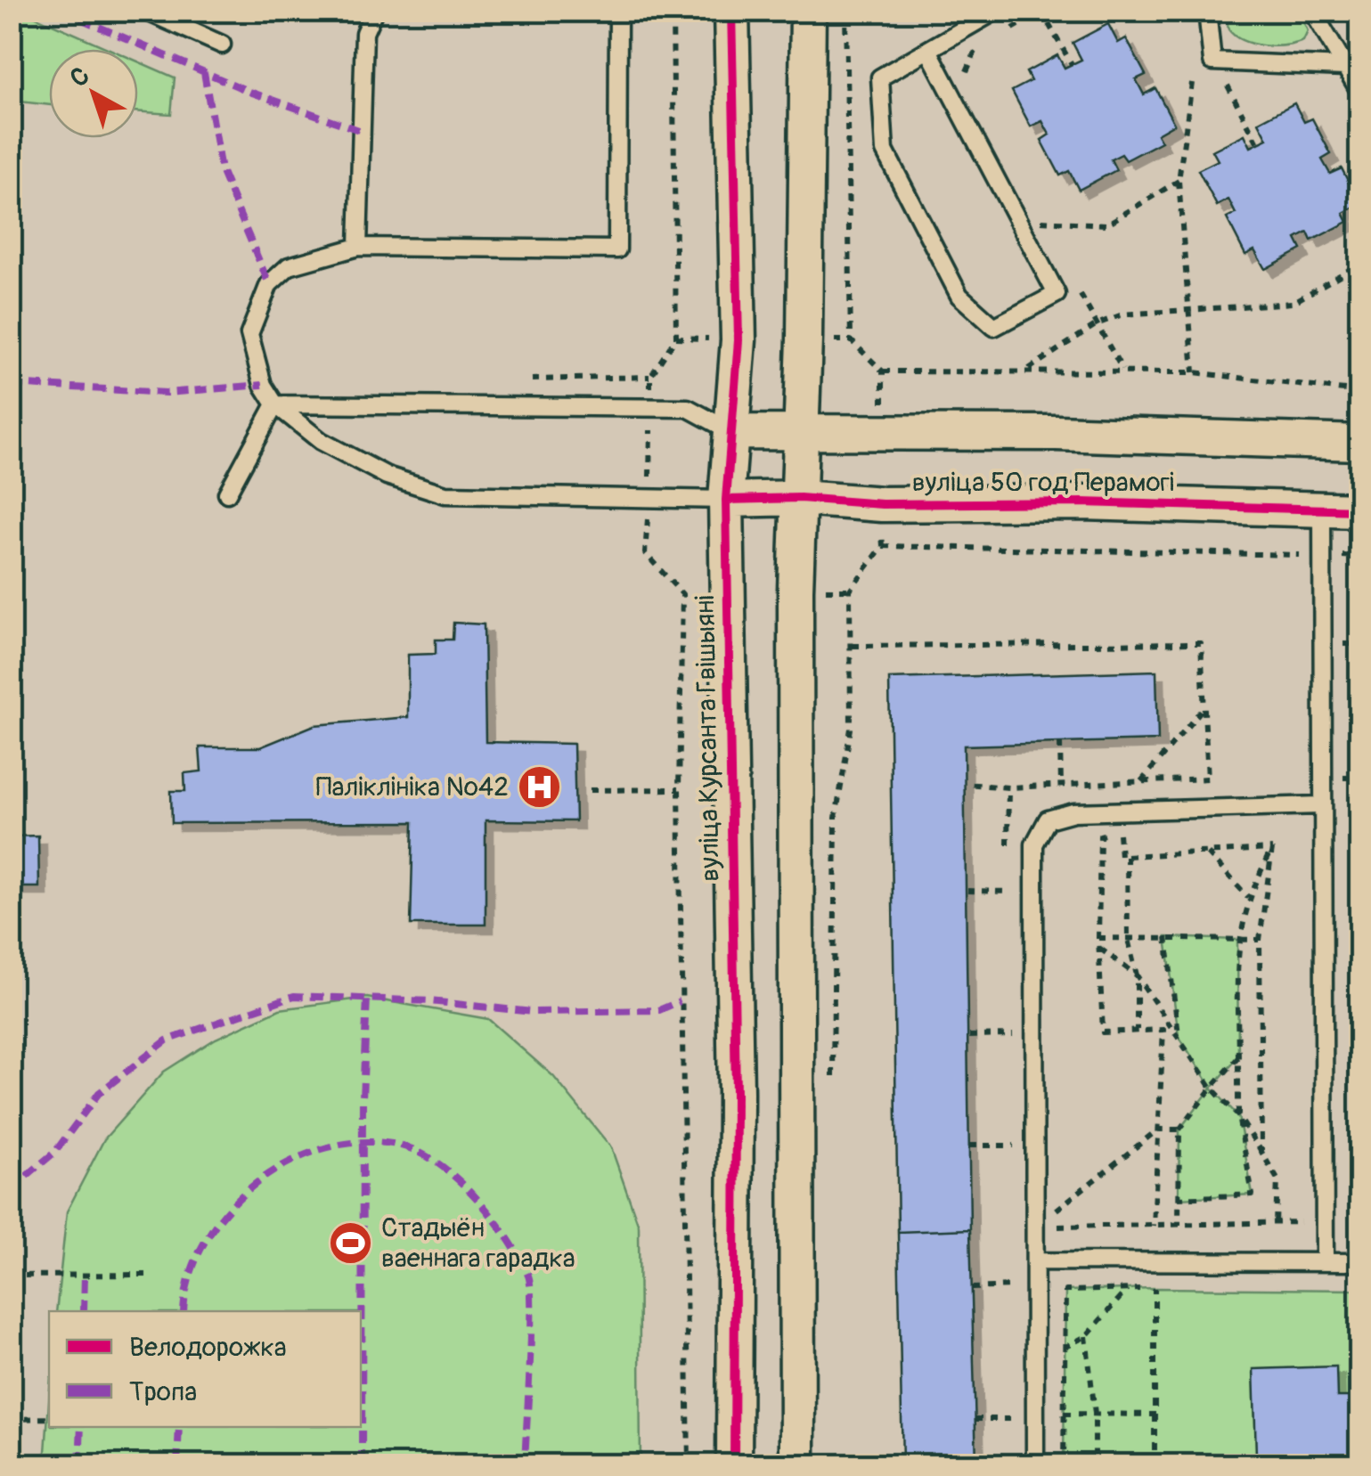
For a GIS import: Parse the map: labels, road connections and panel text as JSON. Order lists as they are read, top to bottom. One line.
{"streets":{"street":["вуліца 50 год Перамогі","вуліца Курсанта Гвішыяні"]},"crossings":[["вуліца 50 год Перамогі","вуліца Курсанта Гвішыяні"]],"places":{"hospital":["Паліклініка №42"],"sports":["Стадыён ваеннага гарадка"]},"legend":["Велодорожка","Тропа"],"north":"top left"}
